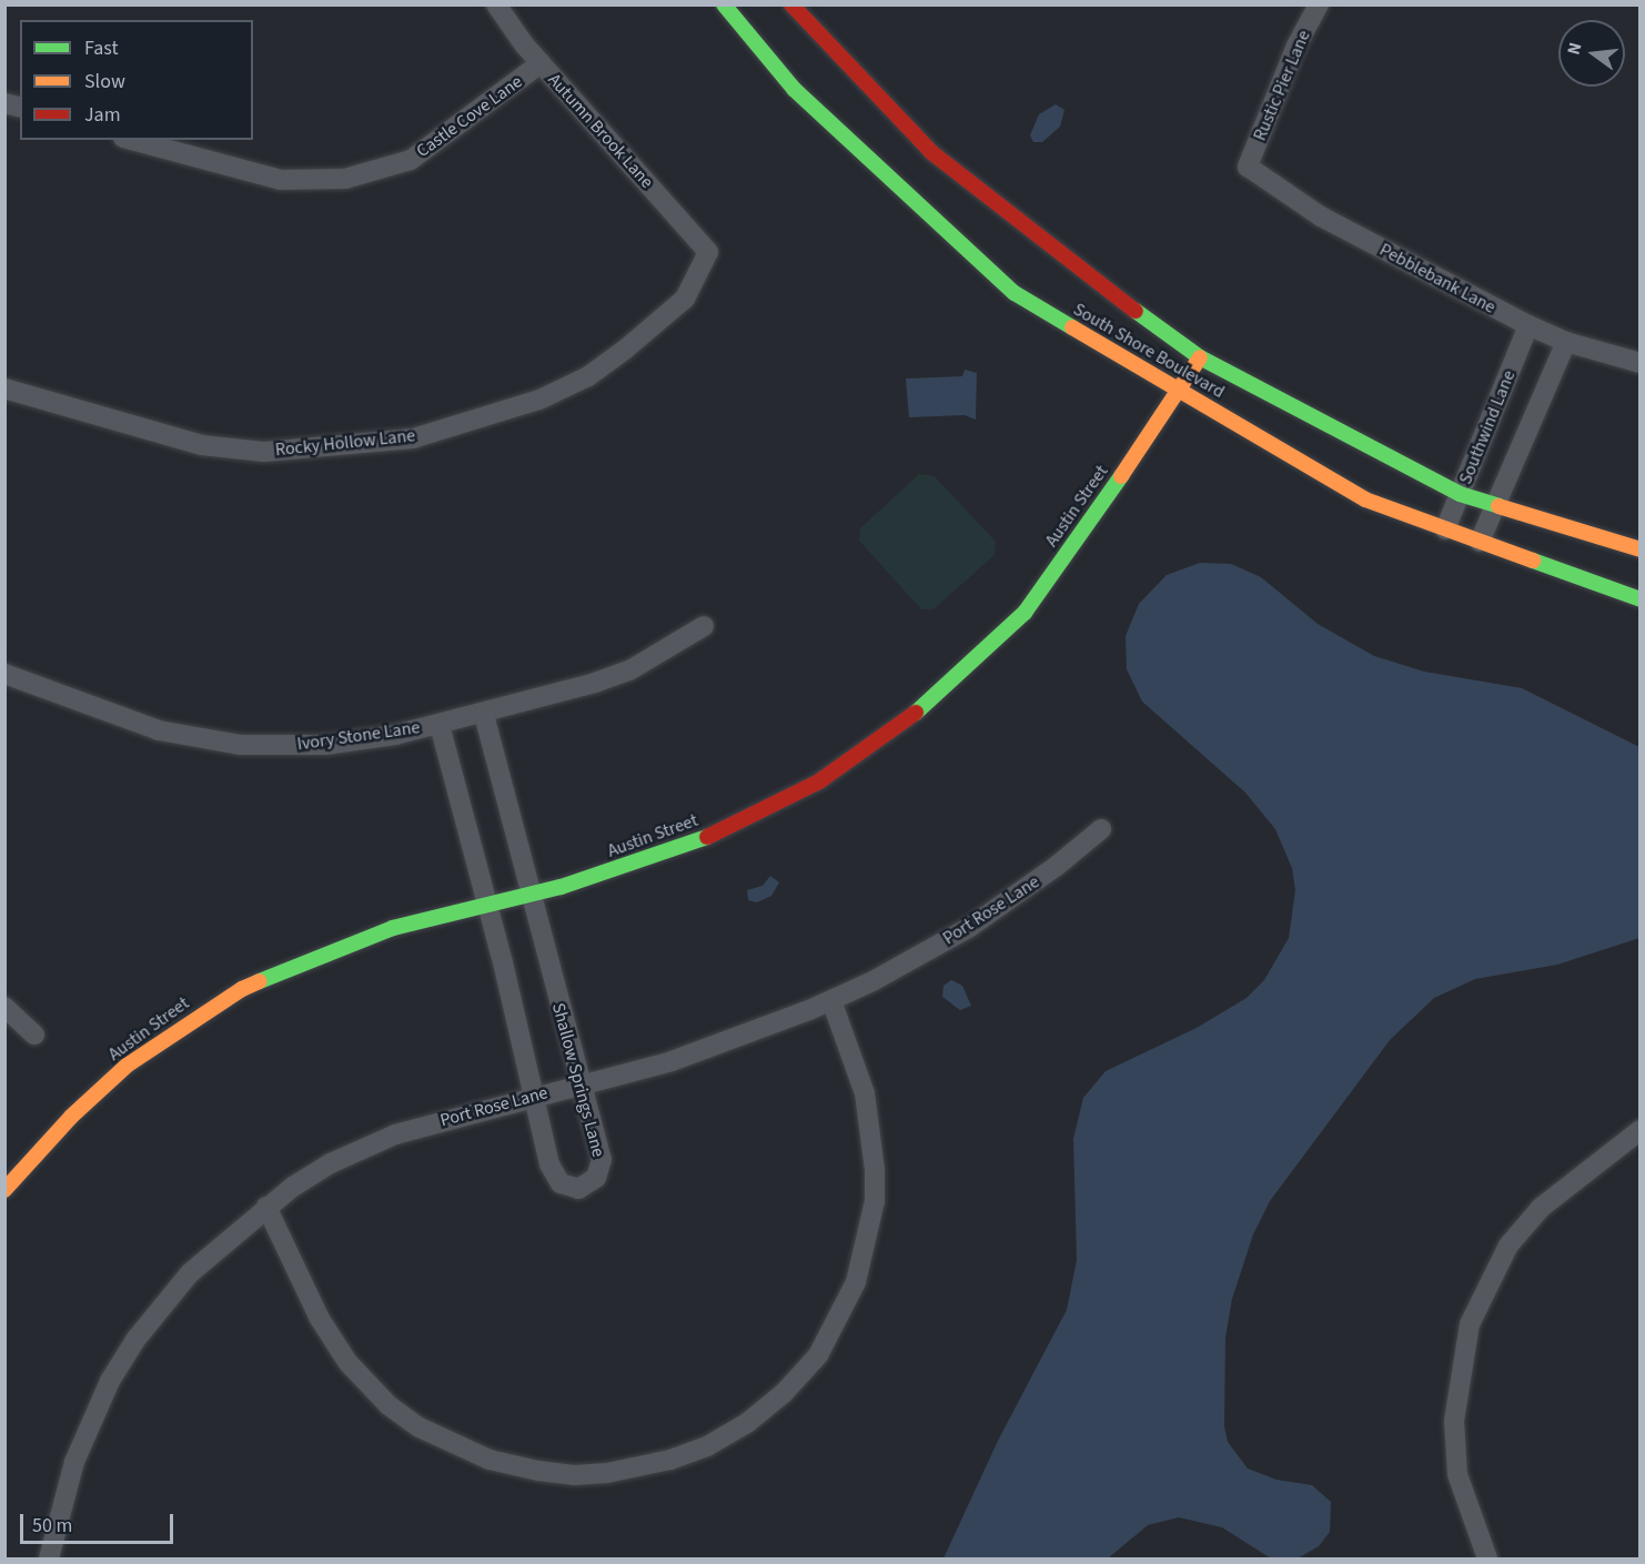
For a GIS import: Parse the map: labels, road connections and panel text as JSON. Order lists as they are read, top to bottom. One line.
{"streets":{"street":["Rustic Pier Lane","Castle Cove Lane","Autumn Brook Lane","Pebblebank Lane","South Shore Boulevard","Southwind Lane","Rocky Hollow Lane","Austin Street","Ivory Stone Lane","Port Rose Lane","Shallow Springs Lane"]},"crossings":[["Rustic Pier Lane","Pebblebank Lane"],["Castle Cove Lane","Autumn Brook Lane"],["Autumn Brook Lane","Rocky Hollow Lane"],["Pebblebank Lane","Southwind Lane"],["South Shore Boulevard","Southwind Lane"],["South Shore Boulevard","Austin Street"],["Austin Street","Shallow Springs Lane"],["Ivory Stone Lane","Shallow Springs Lane"],["Port Rose Lane","Shallow Springs Lane"]],"legend":["Fast","Slow","Jam"],"scale_bar":"50 m","north":"left"}
